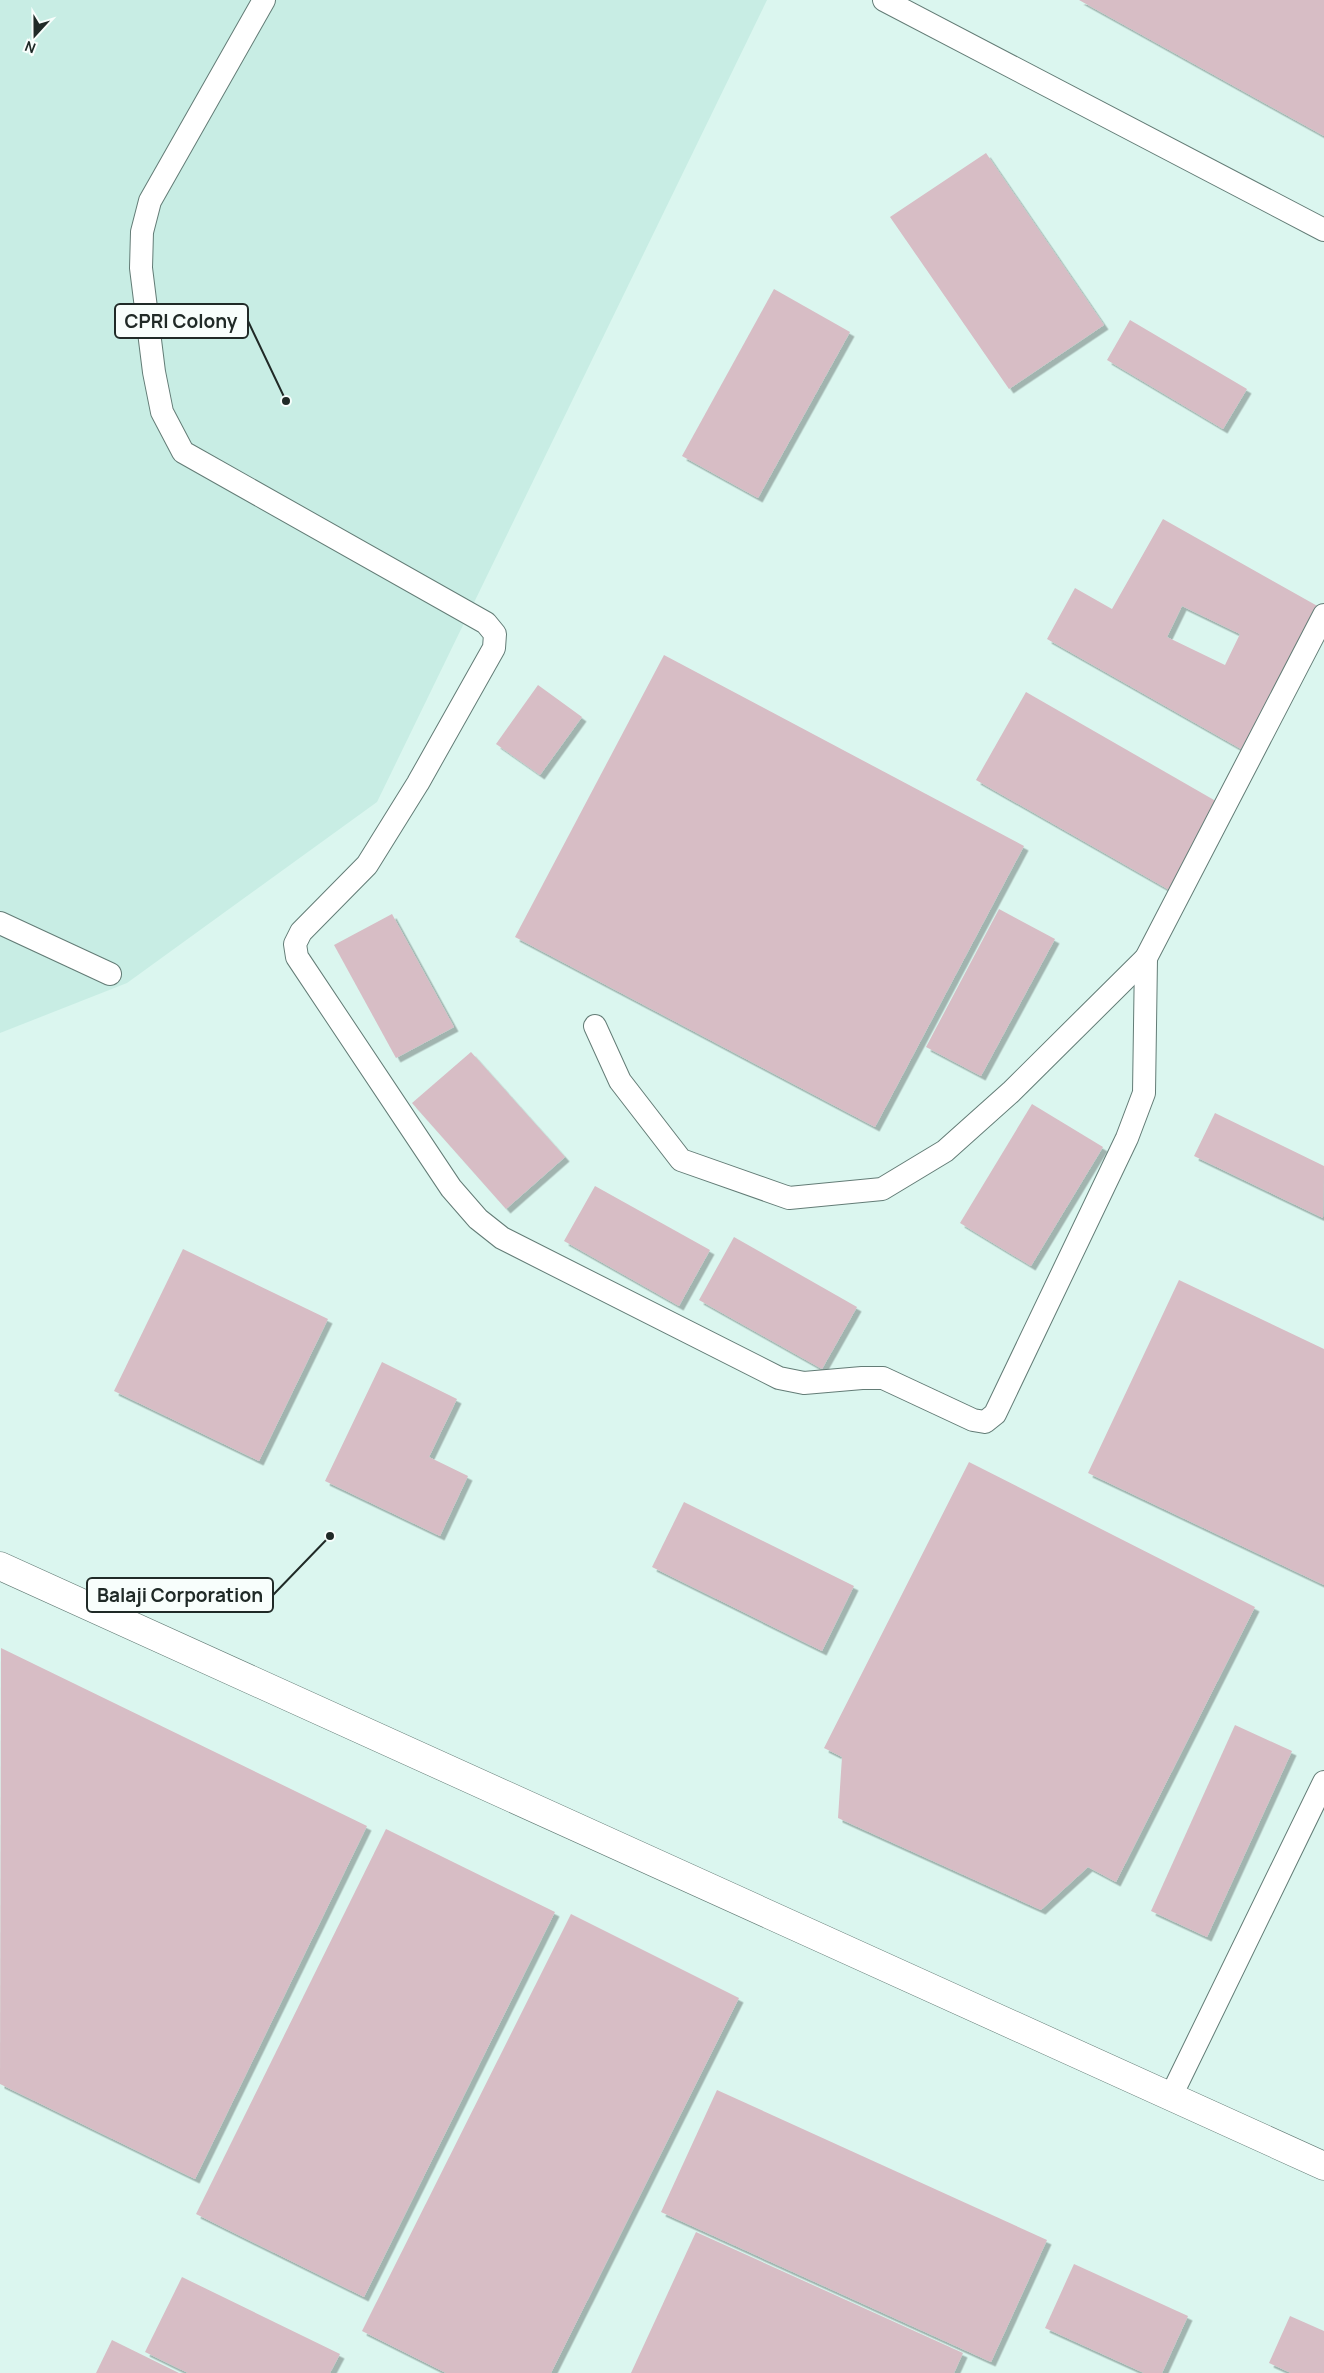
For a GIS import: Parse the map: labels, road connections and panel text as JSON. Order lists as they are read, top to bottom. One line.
{"places":["CPRI Colony","Balaji Corporation"],"north":"bottom"}
